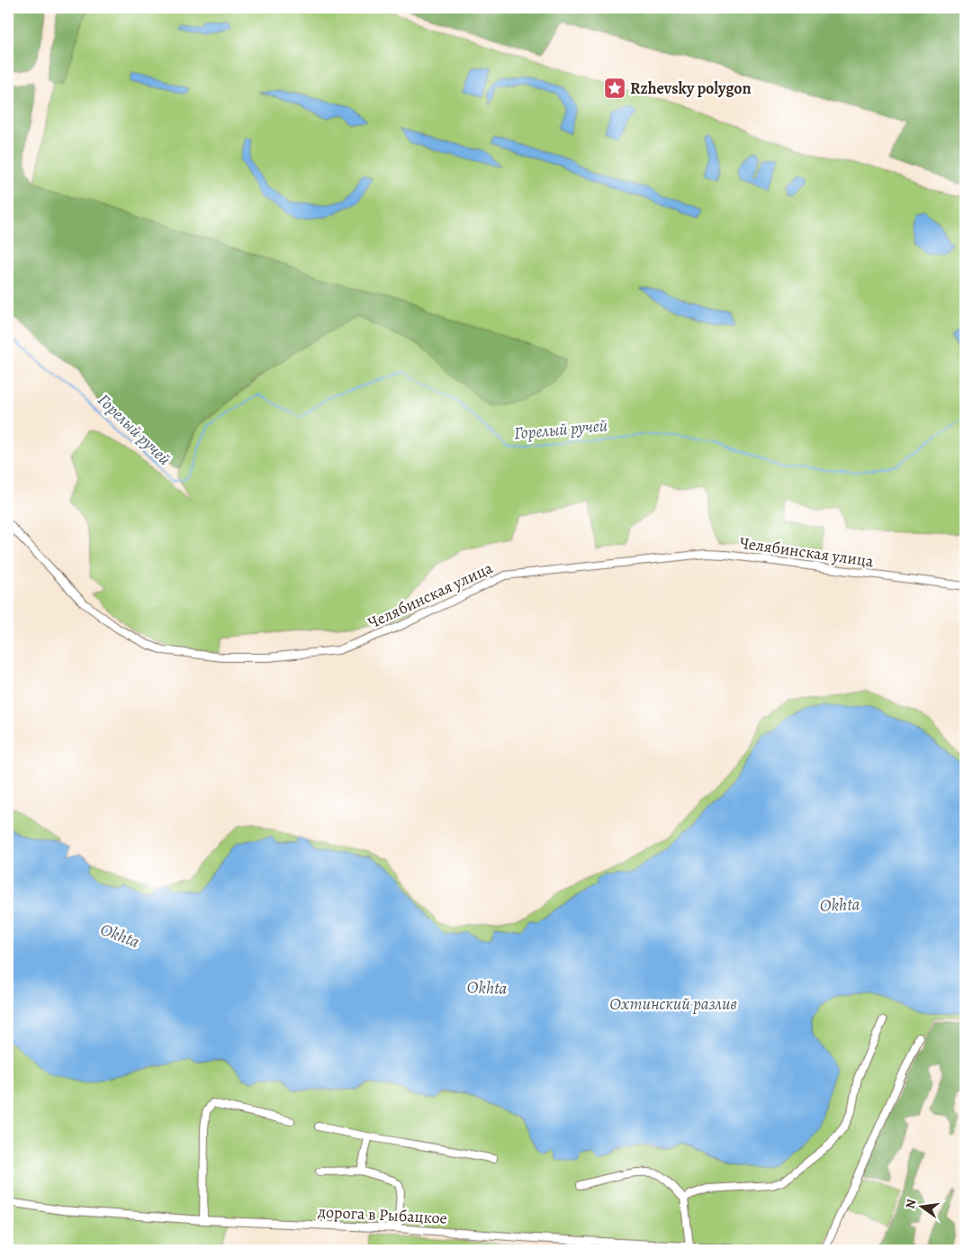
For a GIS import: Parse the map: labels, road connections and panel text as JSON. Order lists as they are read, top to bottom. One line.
{"streets":{"street":["Челябинская улица","дорога в Рыбацкое"]},"water":["Горелый ручей","Okhta","Охтинский разлив"],"places":{"place":["Rzhevsky polygon"]},"north":"left"}
